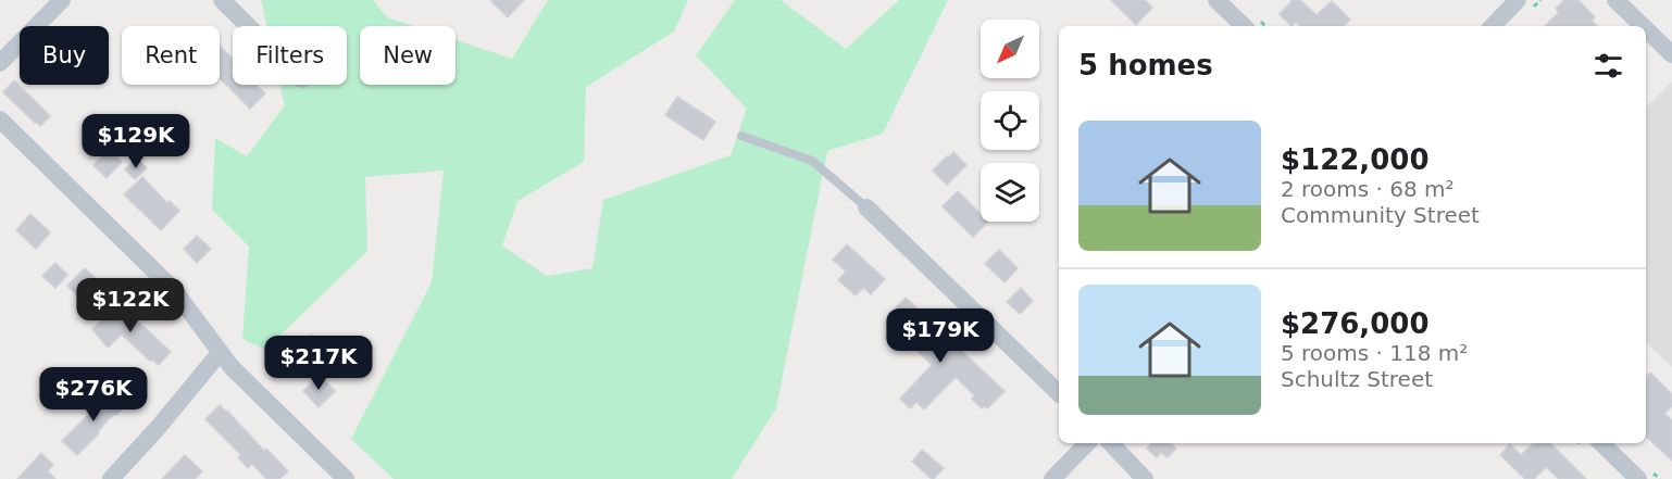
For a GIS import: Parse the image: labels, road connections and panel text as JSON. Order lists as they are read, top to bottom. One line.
{"north":"bottom left","page":{"chip":["Buy","Rent","Filters","New"],"heading":"5 homes","list":[{"name":"$122,000","note":"2 rooms · 68 m² · Community Street"},{"name":"$276,000","note":"5 rooms · 118 m² · Schultz Street"}],"price":["$129K","$122K","$179K","$217K","$276K"]}}
